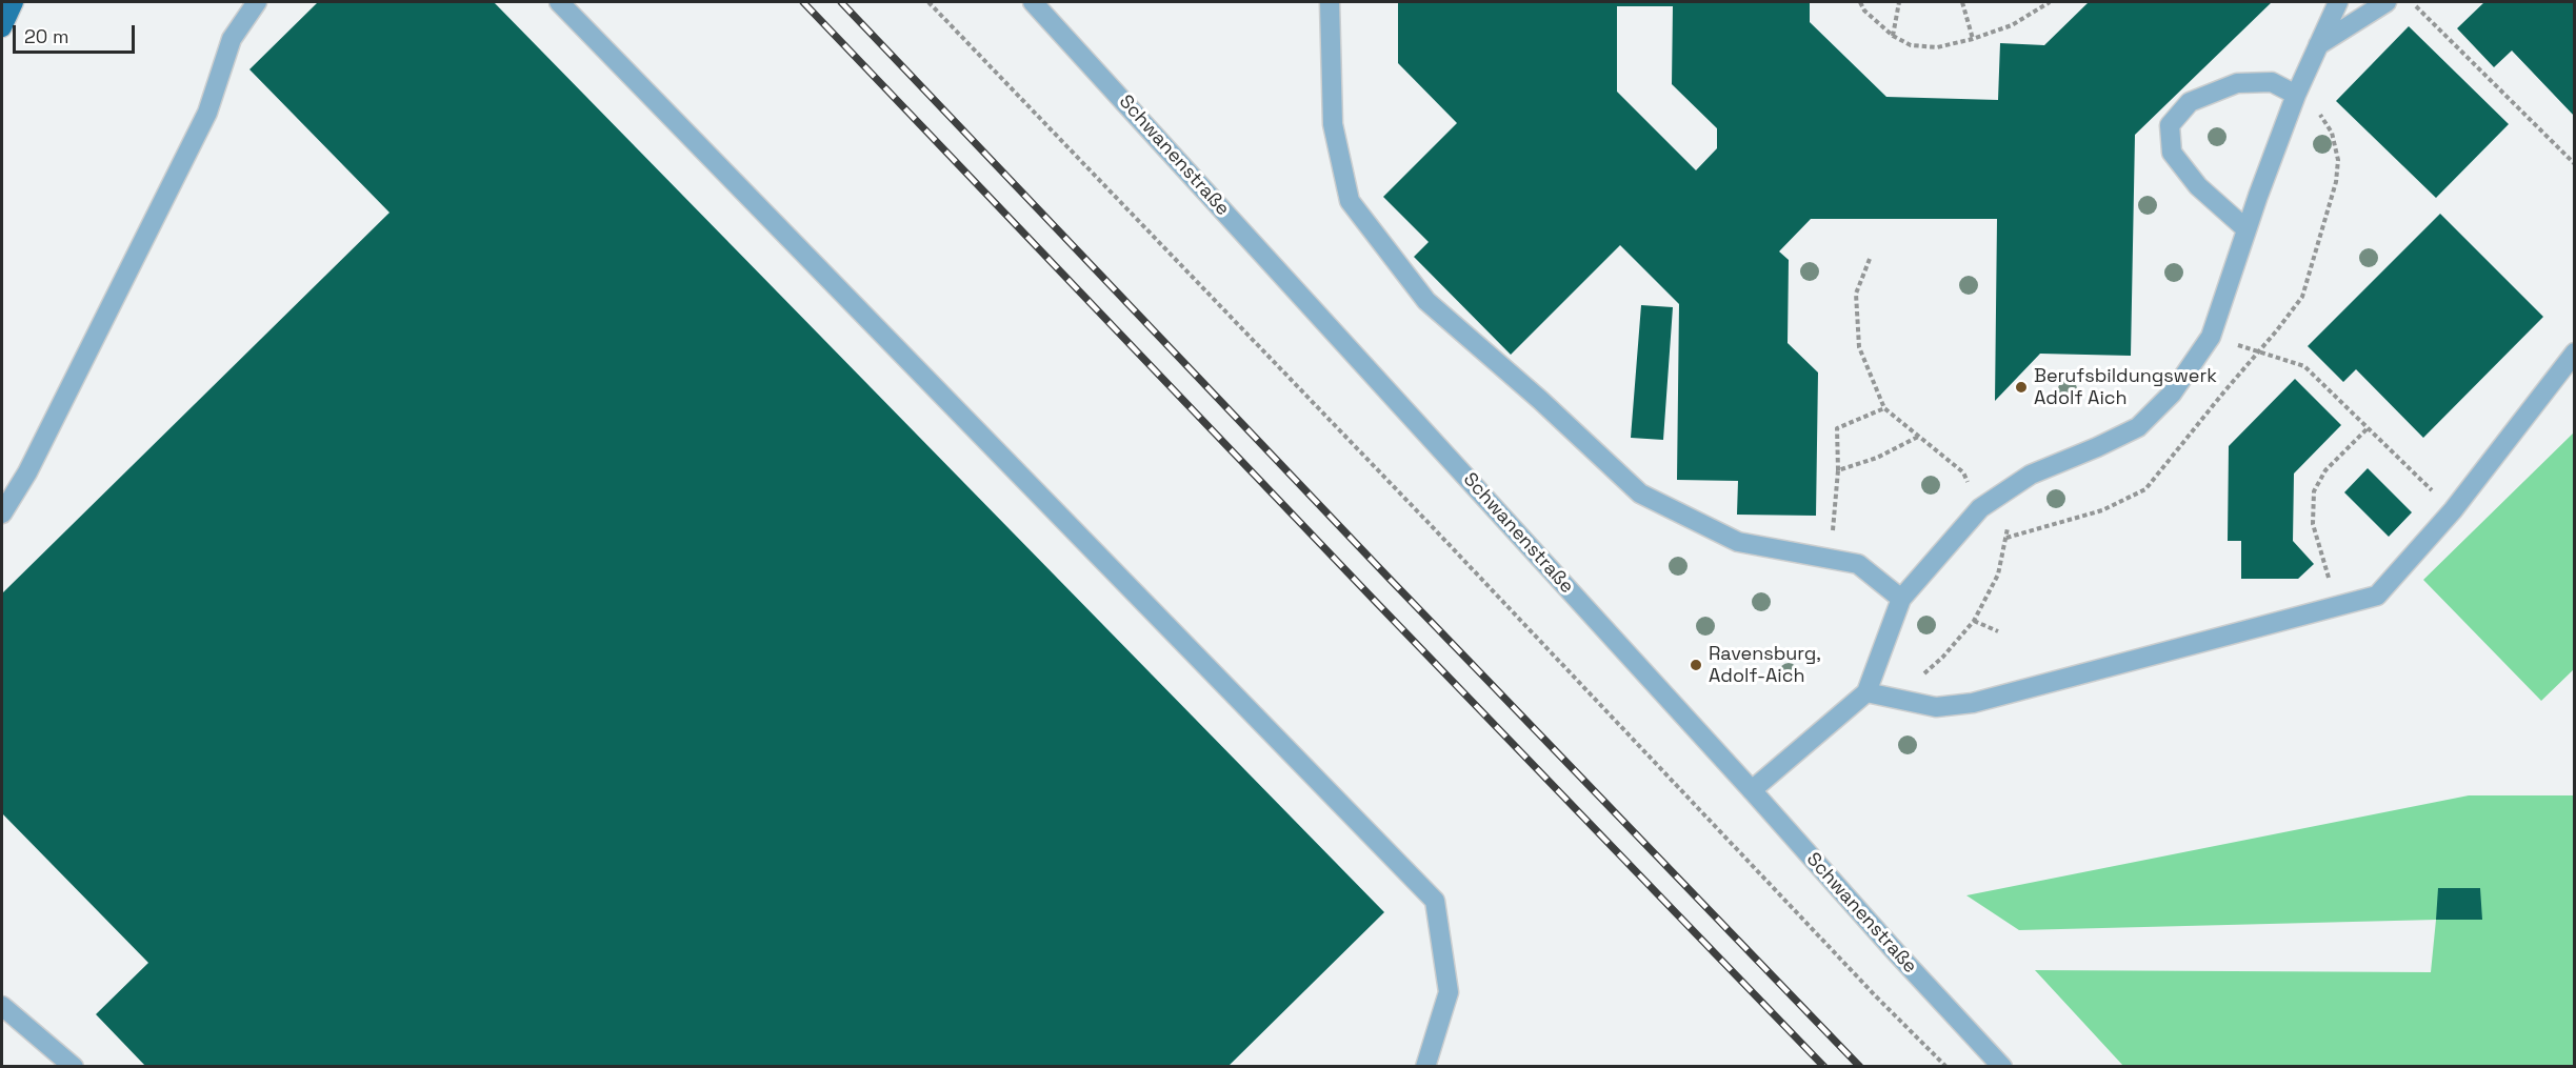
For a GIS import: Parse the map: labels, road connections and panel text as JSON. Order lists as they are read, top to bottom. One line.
{"streets":{"street":["Schwanenstraße"]},"places":["Berufsbildungswerk Adolf Aich","Ravensburg, Adolf-Aich"],"scale_bar":"20 m"}
